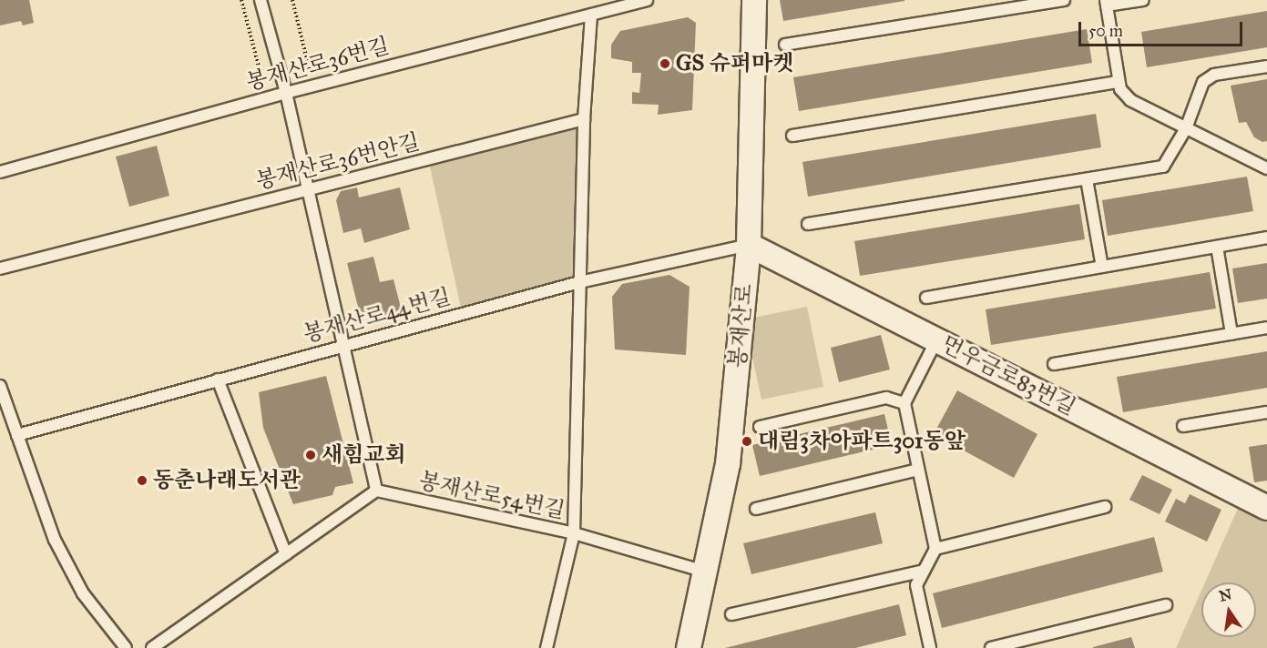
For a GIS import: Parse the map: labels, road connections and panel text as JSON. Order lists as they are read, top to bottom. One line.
{"streets":{"street":["봉재산로","먼우금로83번길"],"lane":["봉재산로36번길","봉재산로36번안길","봉재산로44번길","봉재산로54번길"]},"crossings":[["봉재산로44번길","봉재산로"],["봉재산로44번길","먼우금로83번길"],["봉재산로","먼우금로83번길"],["봉재산로","봉재산로54번길"]],"places":["GS 슈퍼마켓","대림3차아파트301동앞","새힘교회","동춘나래도서관"],"scale_bar":"50 m","north":"top"}
